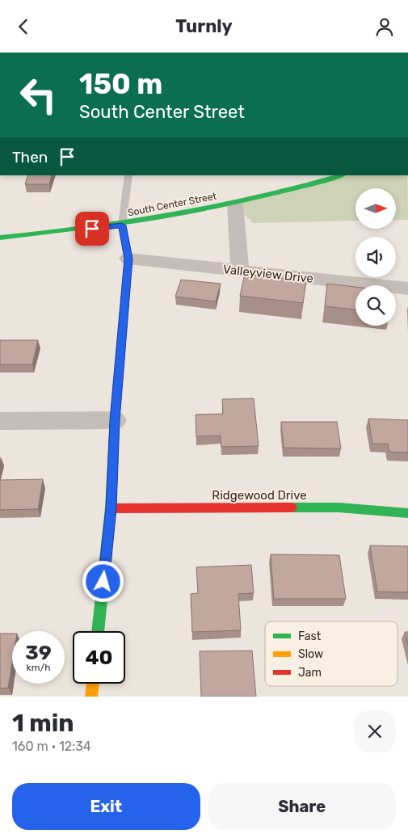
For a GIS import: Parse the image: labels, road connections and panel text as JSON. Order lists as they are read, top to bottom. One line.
{"streets":{"street":["South Center Street","Valleyview Drive","Ridgewood Drive"]},"legend":["Fast","Slow","Jam"],"north":"right","page":{"header":"Turnly","turn":["150 m","South Center Street"],"then":"Then","speed":"39 km/h","limit":"40","heading":["1 min","160 m · 12:34"],"buttons":["Exit","Share"]}}
